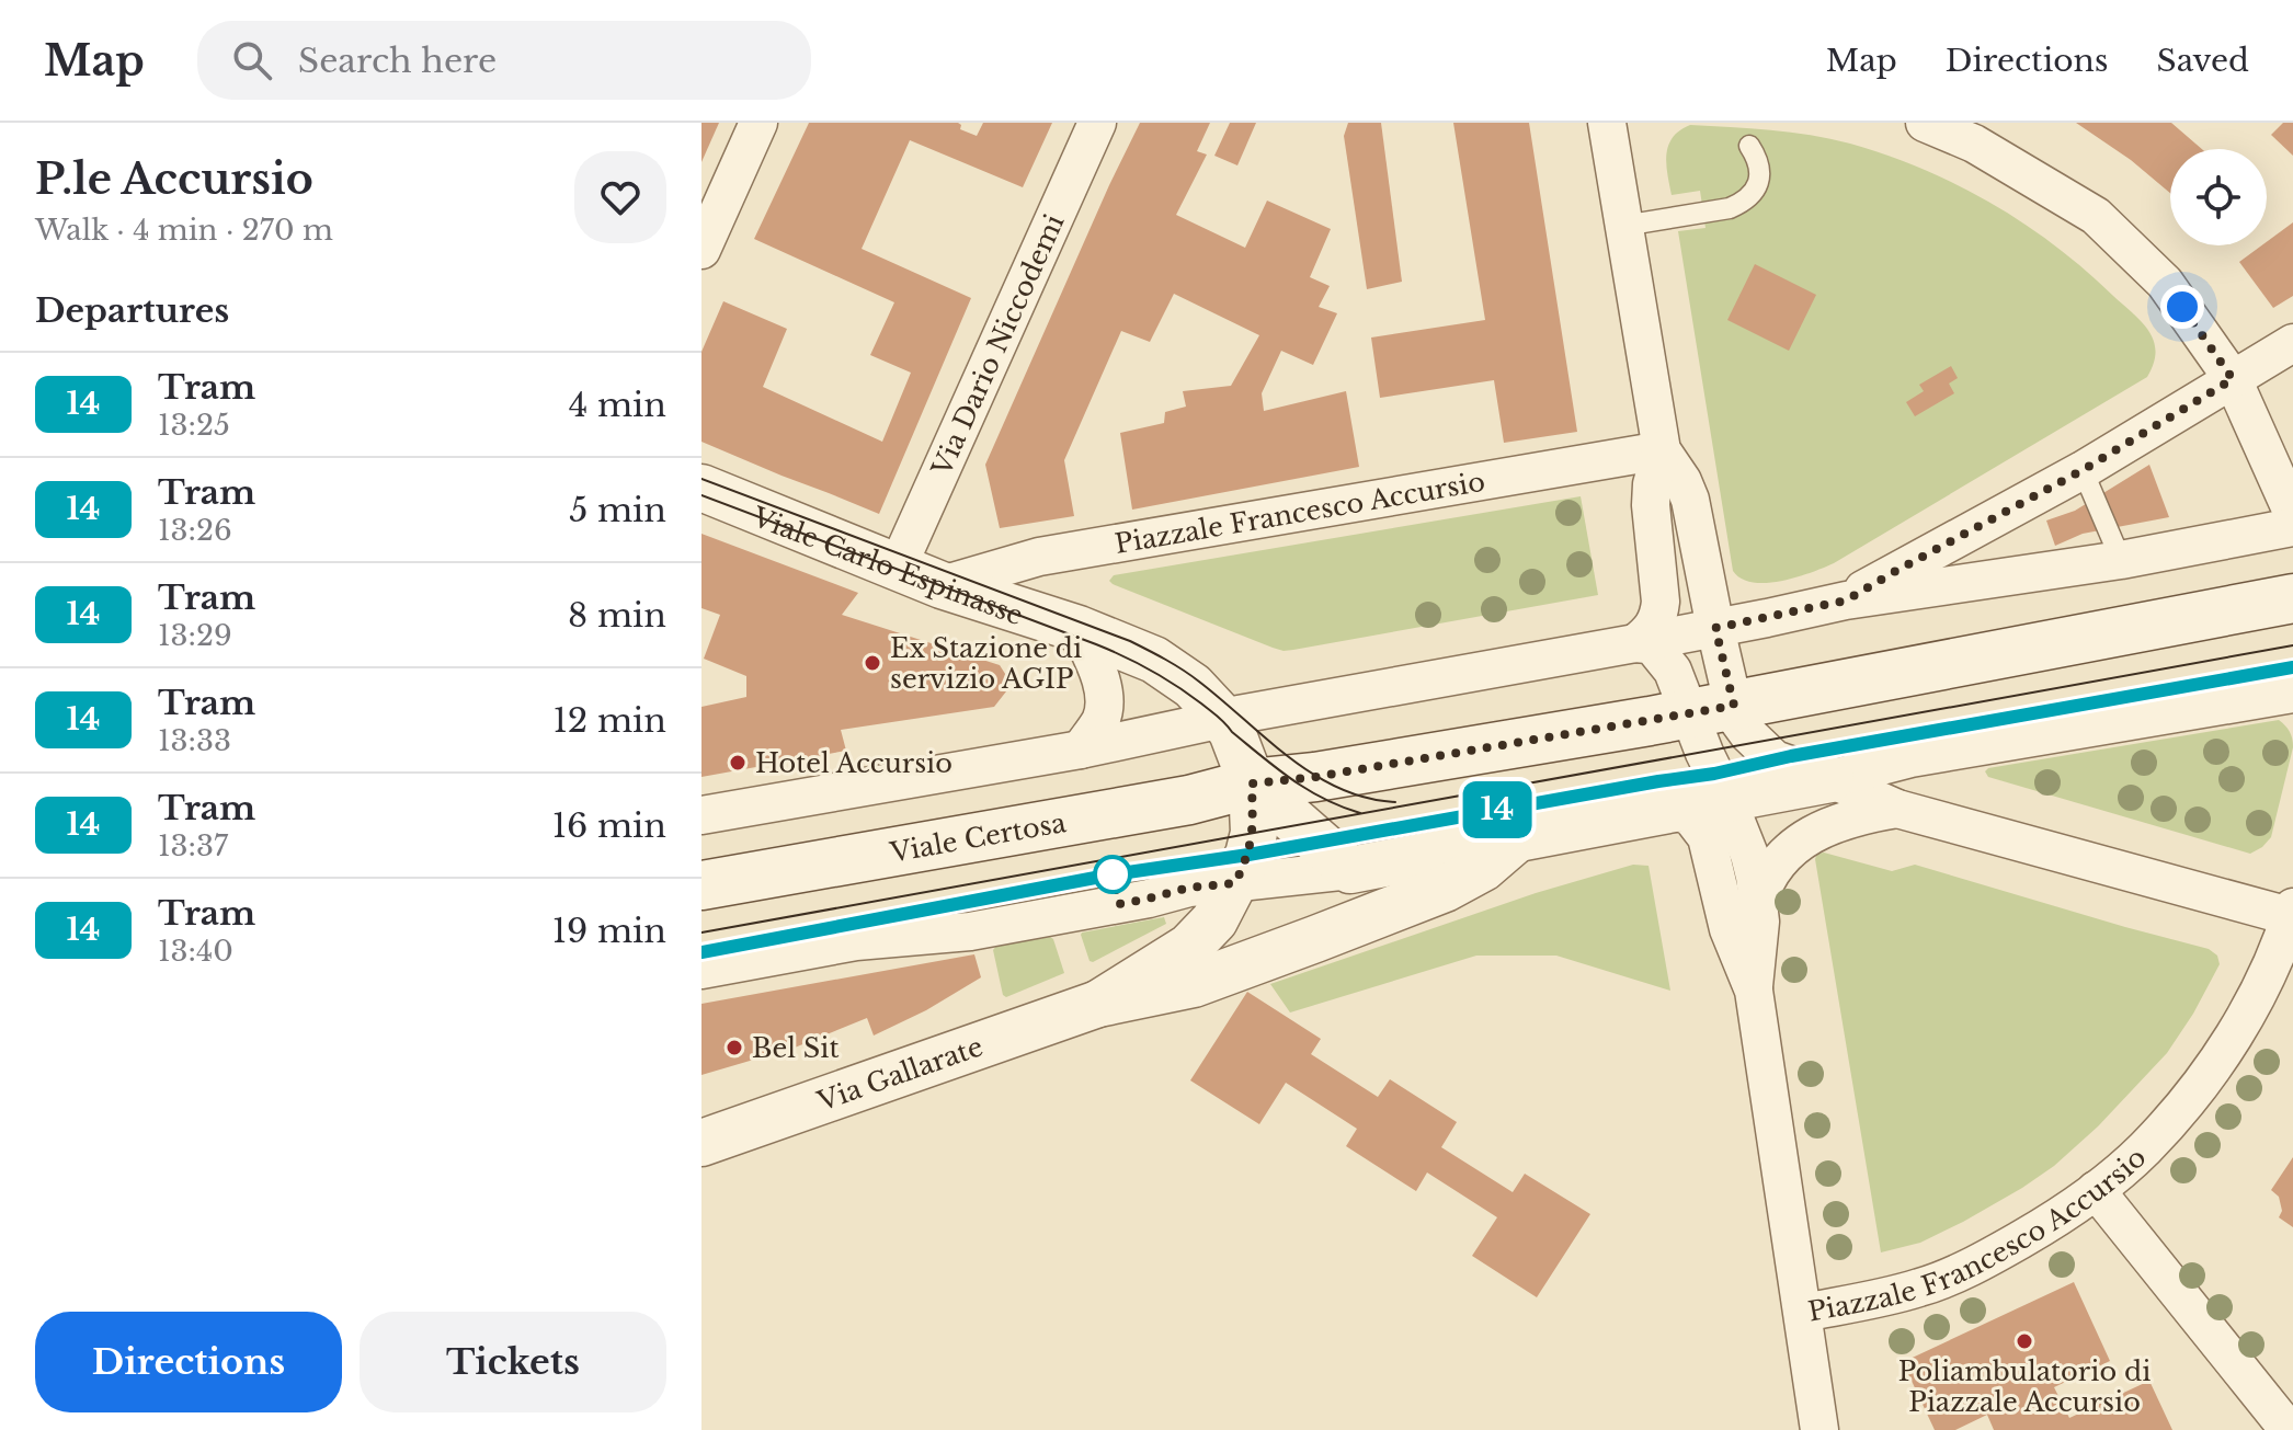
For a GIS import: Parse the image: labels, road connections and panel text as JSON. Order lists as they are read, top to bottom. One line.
{"streets":{"main road":["Viale Certosa"],"street":["Via Dario Niccodemi","Piazzale Francesco Accursio","Viale Carlo Espinasse","Via Gallarate"]},"crossings":[["Via Dario Niccodemi","Viale Carlo Espinasse"],["Piazzale Francesco Accursio","Viale Carlo Espinasse"]],"places":["Ex Stazione di servizio AGIP","Hotel Accursio","Bel Sit","Poliambulatorio di Piazzale Accursio"],"lines":["tram line 14"],"page":{"header":"Map","search":"Search here","nav":["Map","Directions","Saved"],"heading":[["P.le Accursio","Walk · 4 min · 270 m"],"Departures"],"on_map":"14","list":[{"mark":"14","name":"Tram","note":"13:25","value":"4 min"},{"mark":"14","name":"Tram","note":"13:26","value":"5 min"},{"mark":"14","name":"Tram","note":"13:29","value":"8 min"},{"mark":"14","name":"Tram","note":"13:33","value":"12 min"},{"mark":"14","name":"Tram","note":"13:37","value":"16 min"},{"mark":"14","name":"Tram","note":"13:40","value":"19 min"}],"buttons":["Directions","Tickets"]}}
